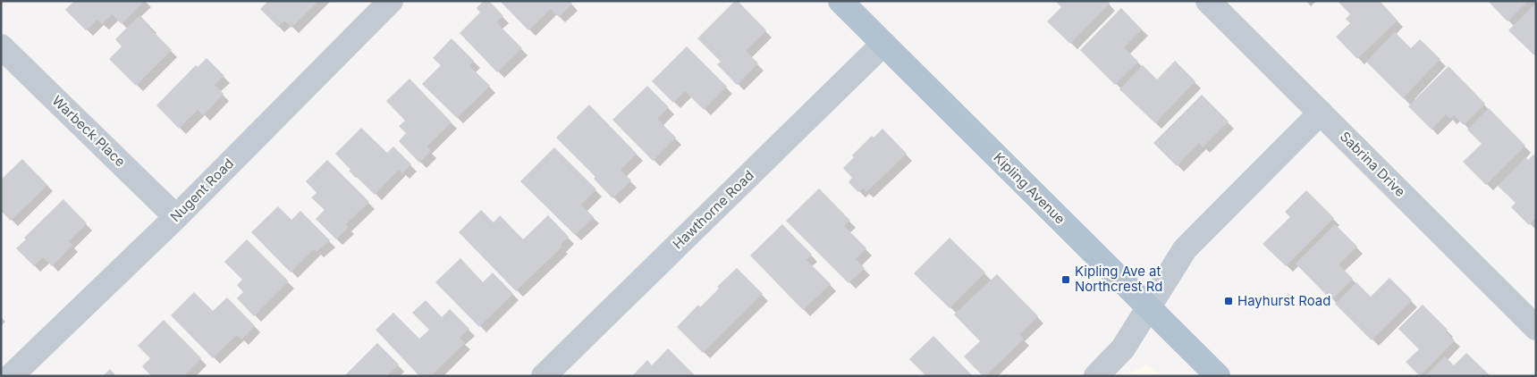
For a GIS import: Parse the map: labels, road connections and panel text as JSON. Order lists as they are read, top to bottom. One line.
{"streets":{"main road":["Kipling Avenue"],"street":["Warbeck Place","Sabrina Drive","Nugent Road","Hawthorne Road"]},"crossings":[["Warbeck Place","Nugent Road"],["Kipling Avenue","Hawthorne Road"]],"places":{"transit":["Kipling Ave at Northcrest Rd","Hayhurst Road"]}}
